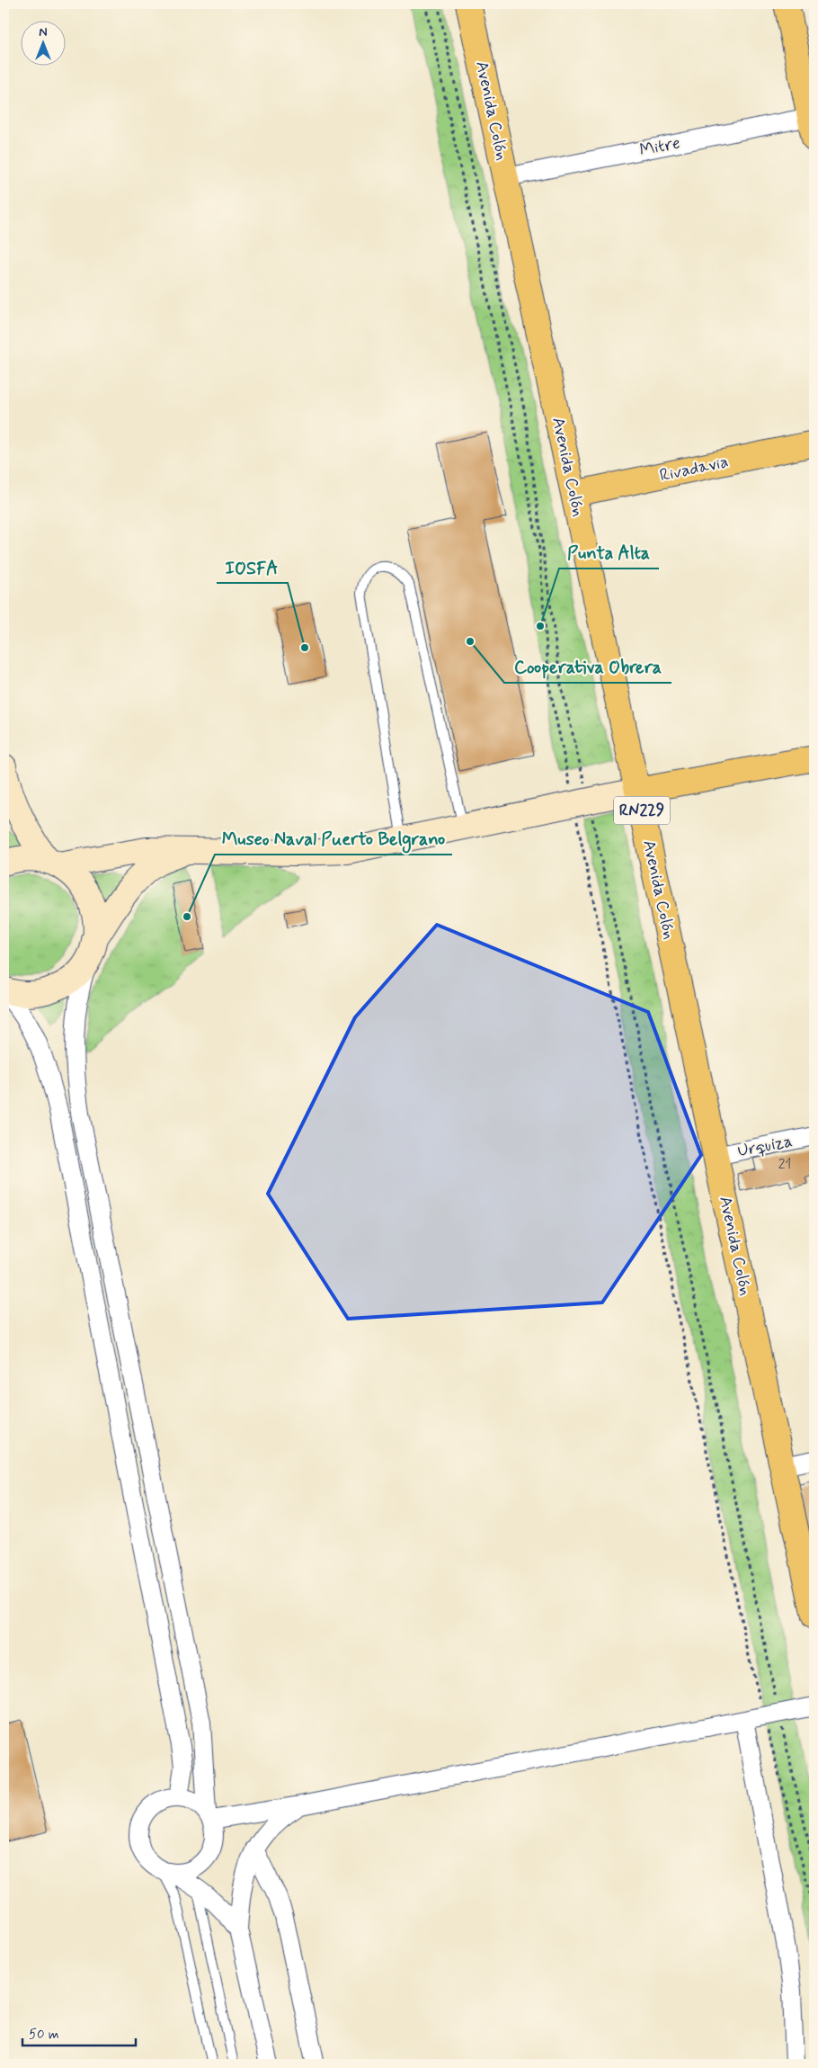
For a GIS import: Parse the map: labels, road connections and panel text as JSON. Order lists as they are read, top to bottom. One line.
{"streets":{"main road":["Avenida Colón","Rivadavia","RN229"],"street":["Mitre","Urquiza"]},"crossings":[["Avenida Colón","Mitre"],["Avenida Colón","Rivadavia"],["Avenida Colón","Urquiza"]],"places":["Punta Alta","Cooperativa Obrera","IOSFA","Museo Naval Puerto Belgrano"],"house_numbers":["21"],"scale_bar":"50 m","north":"top"}
